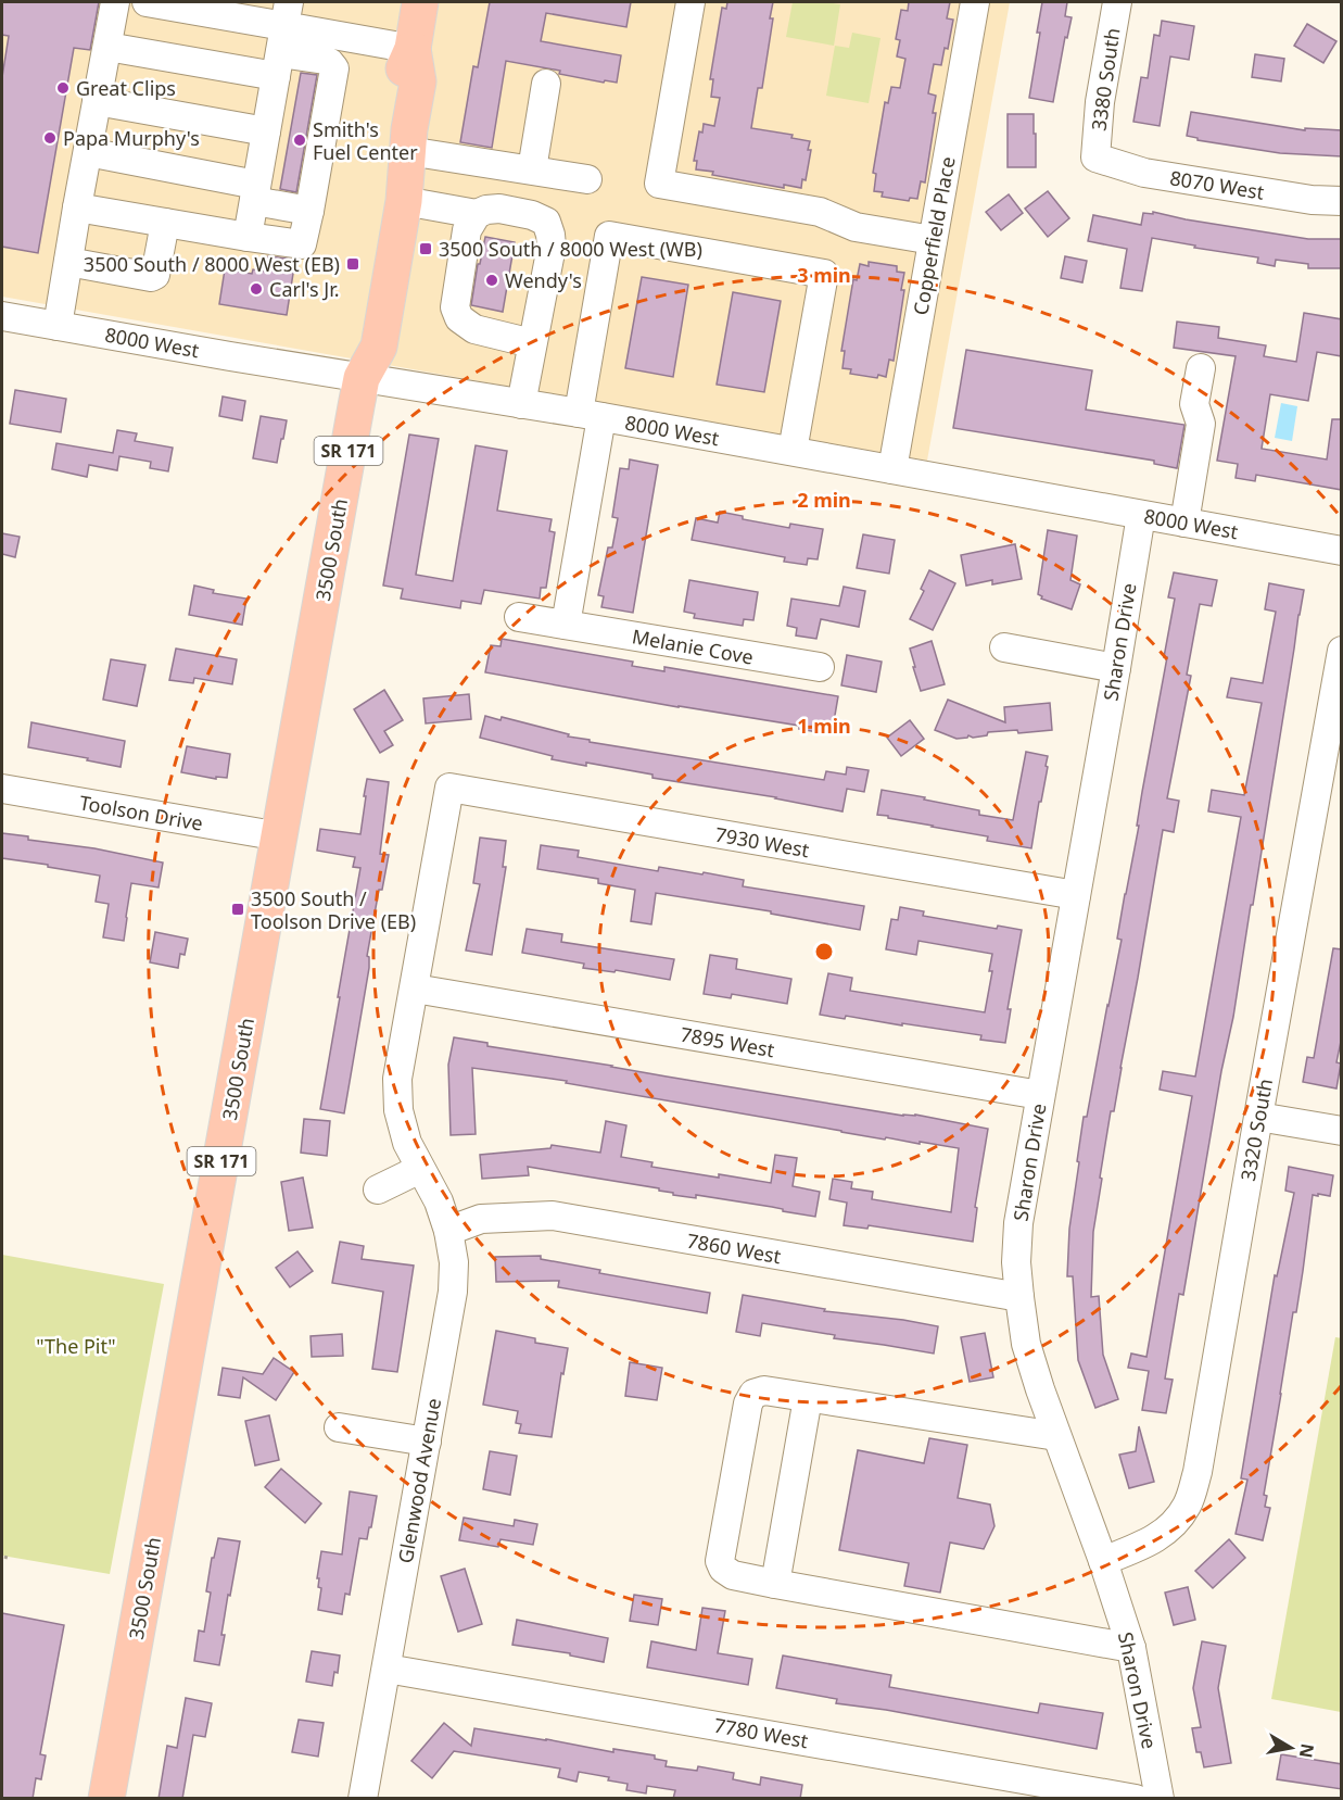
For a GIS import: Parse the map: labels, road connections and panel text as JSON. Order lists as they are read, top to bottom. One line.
{"streets":{"main road":["SR 171","3500 South"],"street":["3380 South","8070 West","Copperfield Place","8000 West","Sharon Drive","Melanie Cove","Toolson Drive","7930 West","7895 West","3320 South","7860 West","Glenwood Avenue","7780 West"]},"crossings":[["3380 South","8070 West"],["Copperfield Place","8000 West"],["8000 West","3500 South"],["8000 West","Sharon Drive"],["3500 South","Toolson Drive"],["Sharon Drive","7930 West"],["Sharon Drive","7895 West"],["Sharon Drive","3320 South"],["Sharon Drive","7860 West"],["7930 West","Glenwood Avenue"],["7895 West","Glenwood Avenue"],["7860 West","Glenwood Avenue"],["Glenwood Avenue","7780 West"]],"parks":["\"The Pit\""],"places":{"other":["Great Clips","Papa Murphy's","Smith's Fuel Center","Wendy's","Carl's Jr."],"transit":["3500 South / 8000 West (WB)","3500 South / 8000 West (EB)","3500 South / Toolson Drive (EB)"]},"north":"right","rings":["3 min","2 min","1 min"]}
